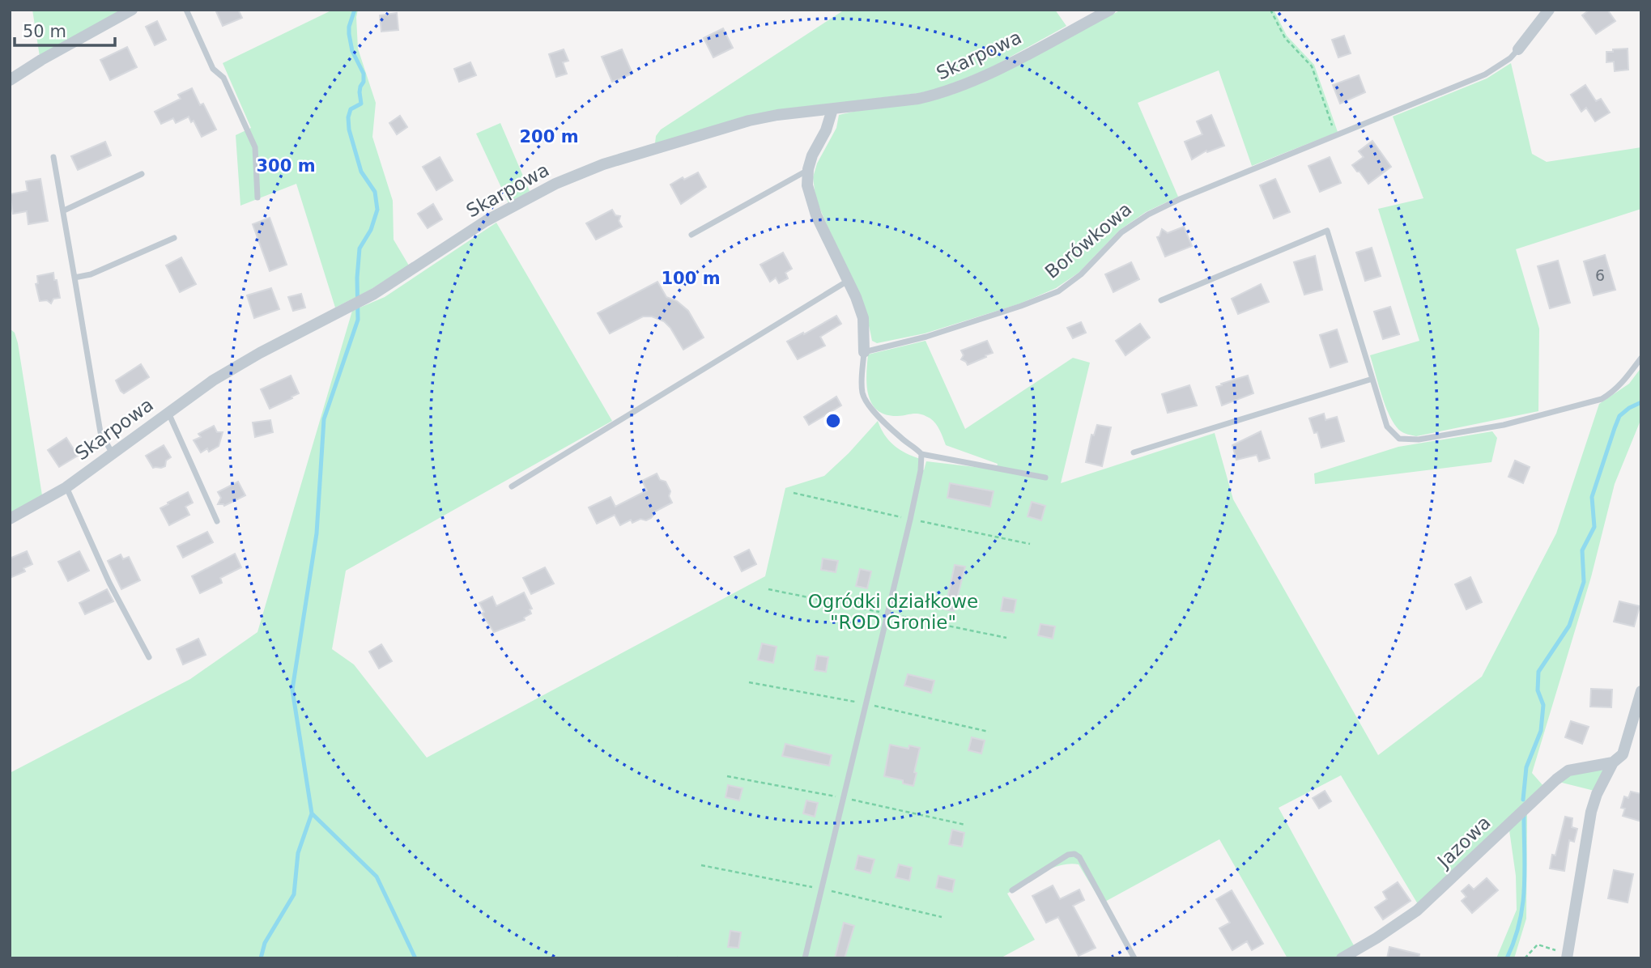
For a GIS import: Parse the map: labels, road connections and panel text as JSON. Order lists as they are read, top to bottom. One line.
{"streets":{"street":["Skarpowa","Borówkowa","Jazowa"]},"parks":["Ogródki działkowe \"ROD Gronie\""],"house_numbers":["6"],"scale_bar":"50 m","rings":["200 m","300 m","100 m"]}
